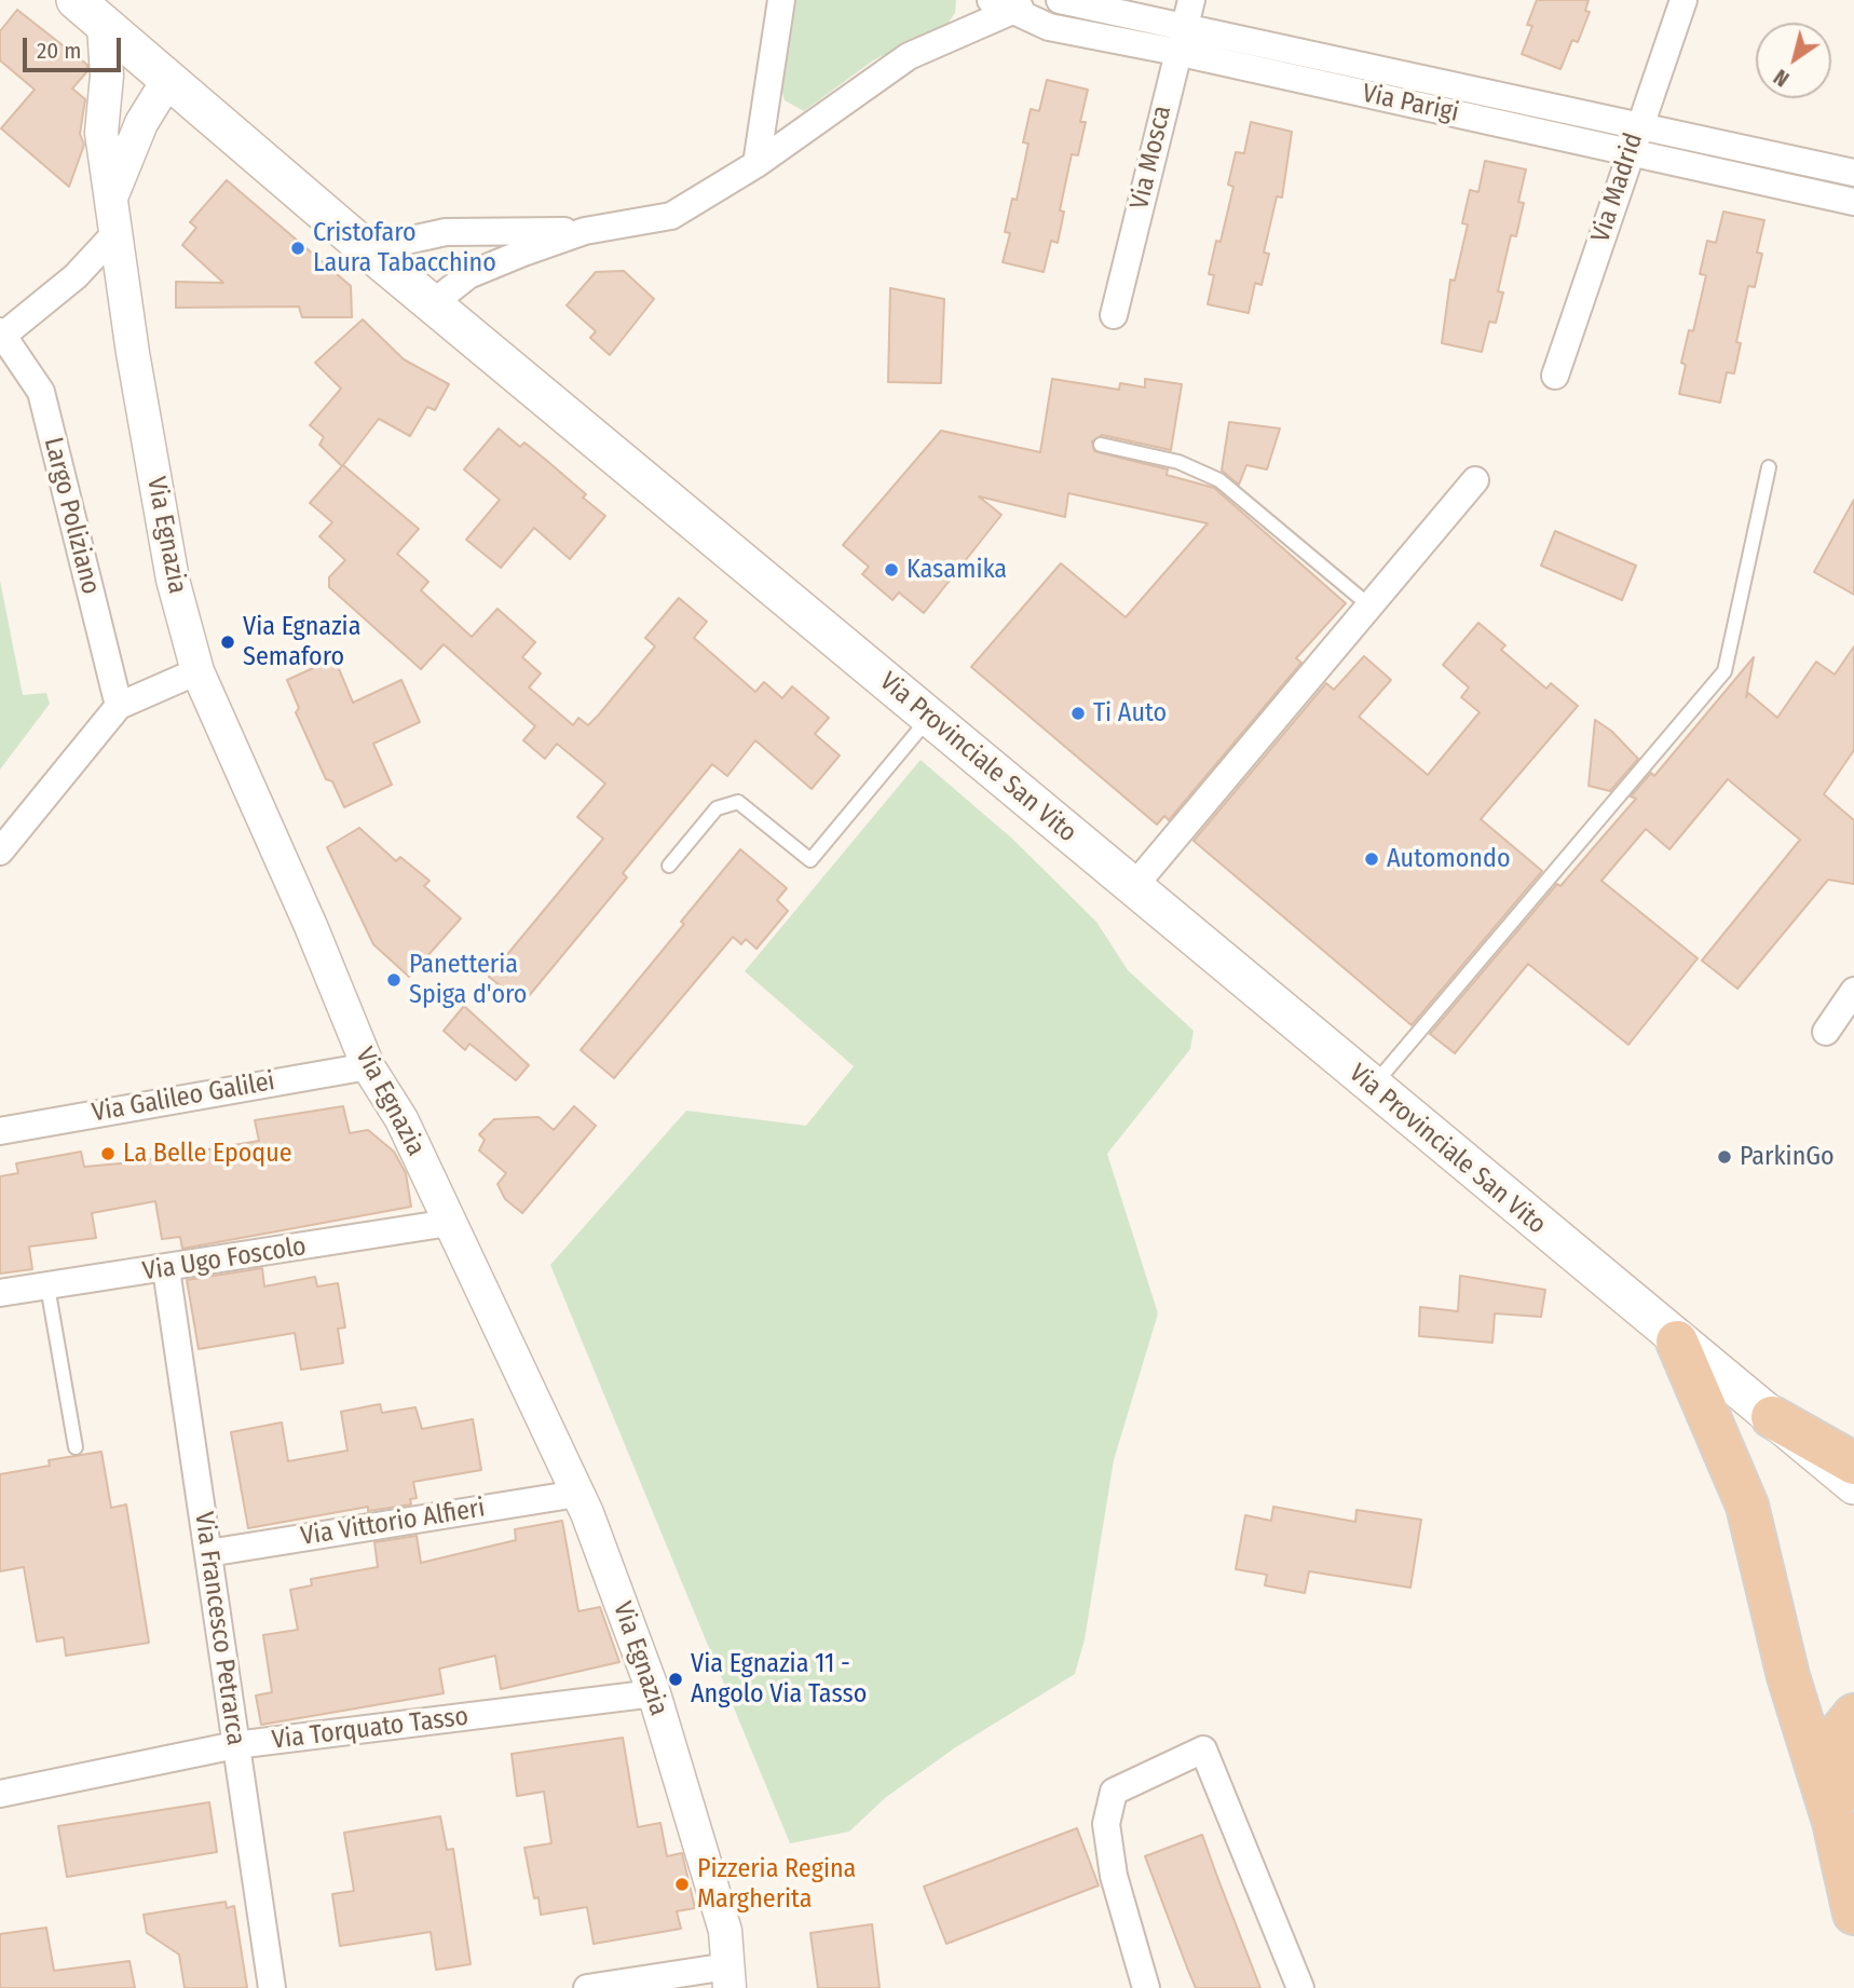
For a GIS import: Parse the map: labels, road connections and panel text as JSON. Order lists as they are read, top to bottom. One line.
{"streets":{"main road":["Via Provinciale San Vito"],"street":["Via Parigi","Via Mosca","Via Madrid","Largo Poliziano","Via Egnazia","Via Galileo Galilei","Via Ugo Foscolo","Via Vittorio Alfieri","Via Francesco Petrarca","Via Torquato Tasso"]},"crossings":[["Via Parigi","Via Mosca"],["Via Parigi","Via Madrid"],["Via Egnazia","Via Provinciale San Vito"],["Via Egnazia","Via Galileo Galilei"],["Via Egnazia","Via Ugo Foscolo"],["Via Egnazia","Via Vittorio Alfieri"],["Via Egnazia","Via Torquato Tasso"],["Via Ugo Foscolo","Via Francesco Petrarca"],["Via Vittorio Alfieri","Via Francesco Petrarca"],["Via Francesco Petrarca","Via Torquato Tasso"]],"places":["Cristofaro Laura Tabacchino","Kasamika","Via Egnazia Semaforo","Ti Auto","Automondo","Panetteria Spiga d'oro","La Belle Epoque","ParkinGo","Via Egnazia 11 - Angolo Via Tasso","Pizzeria Regina Margherita"],"scale_bar":"20 m","north":"bottom left"}
